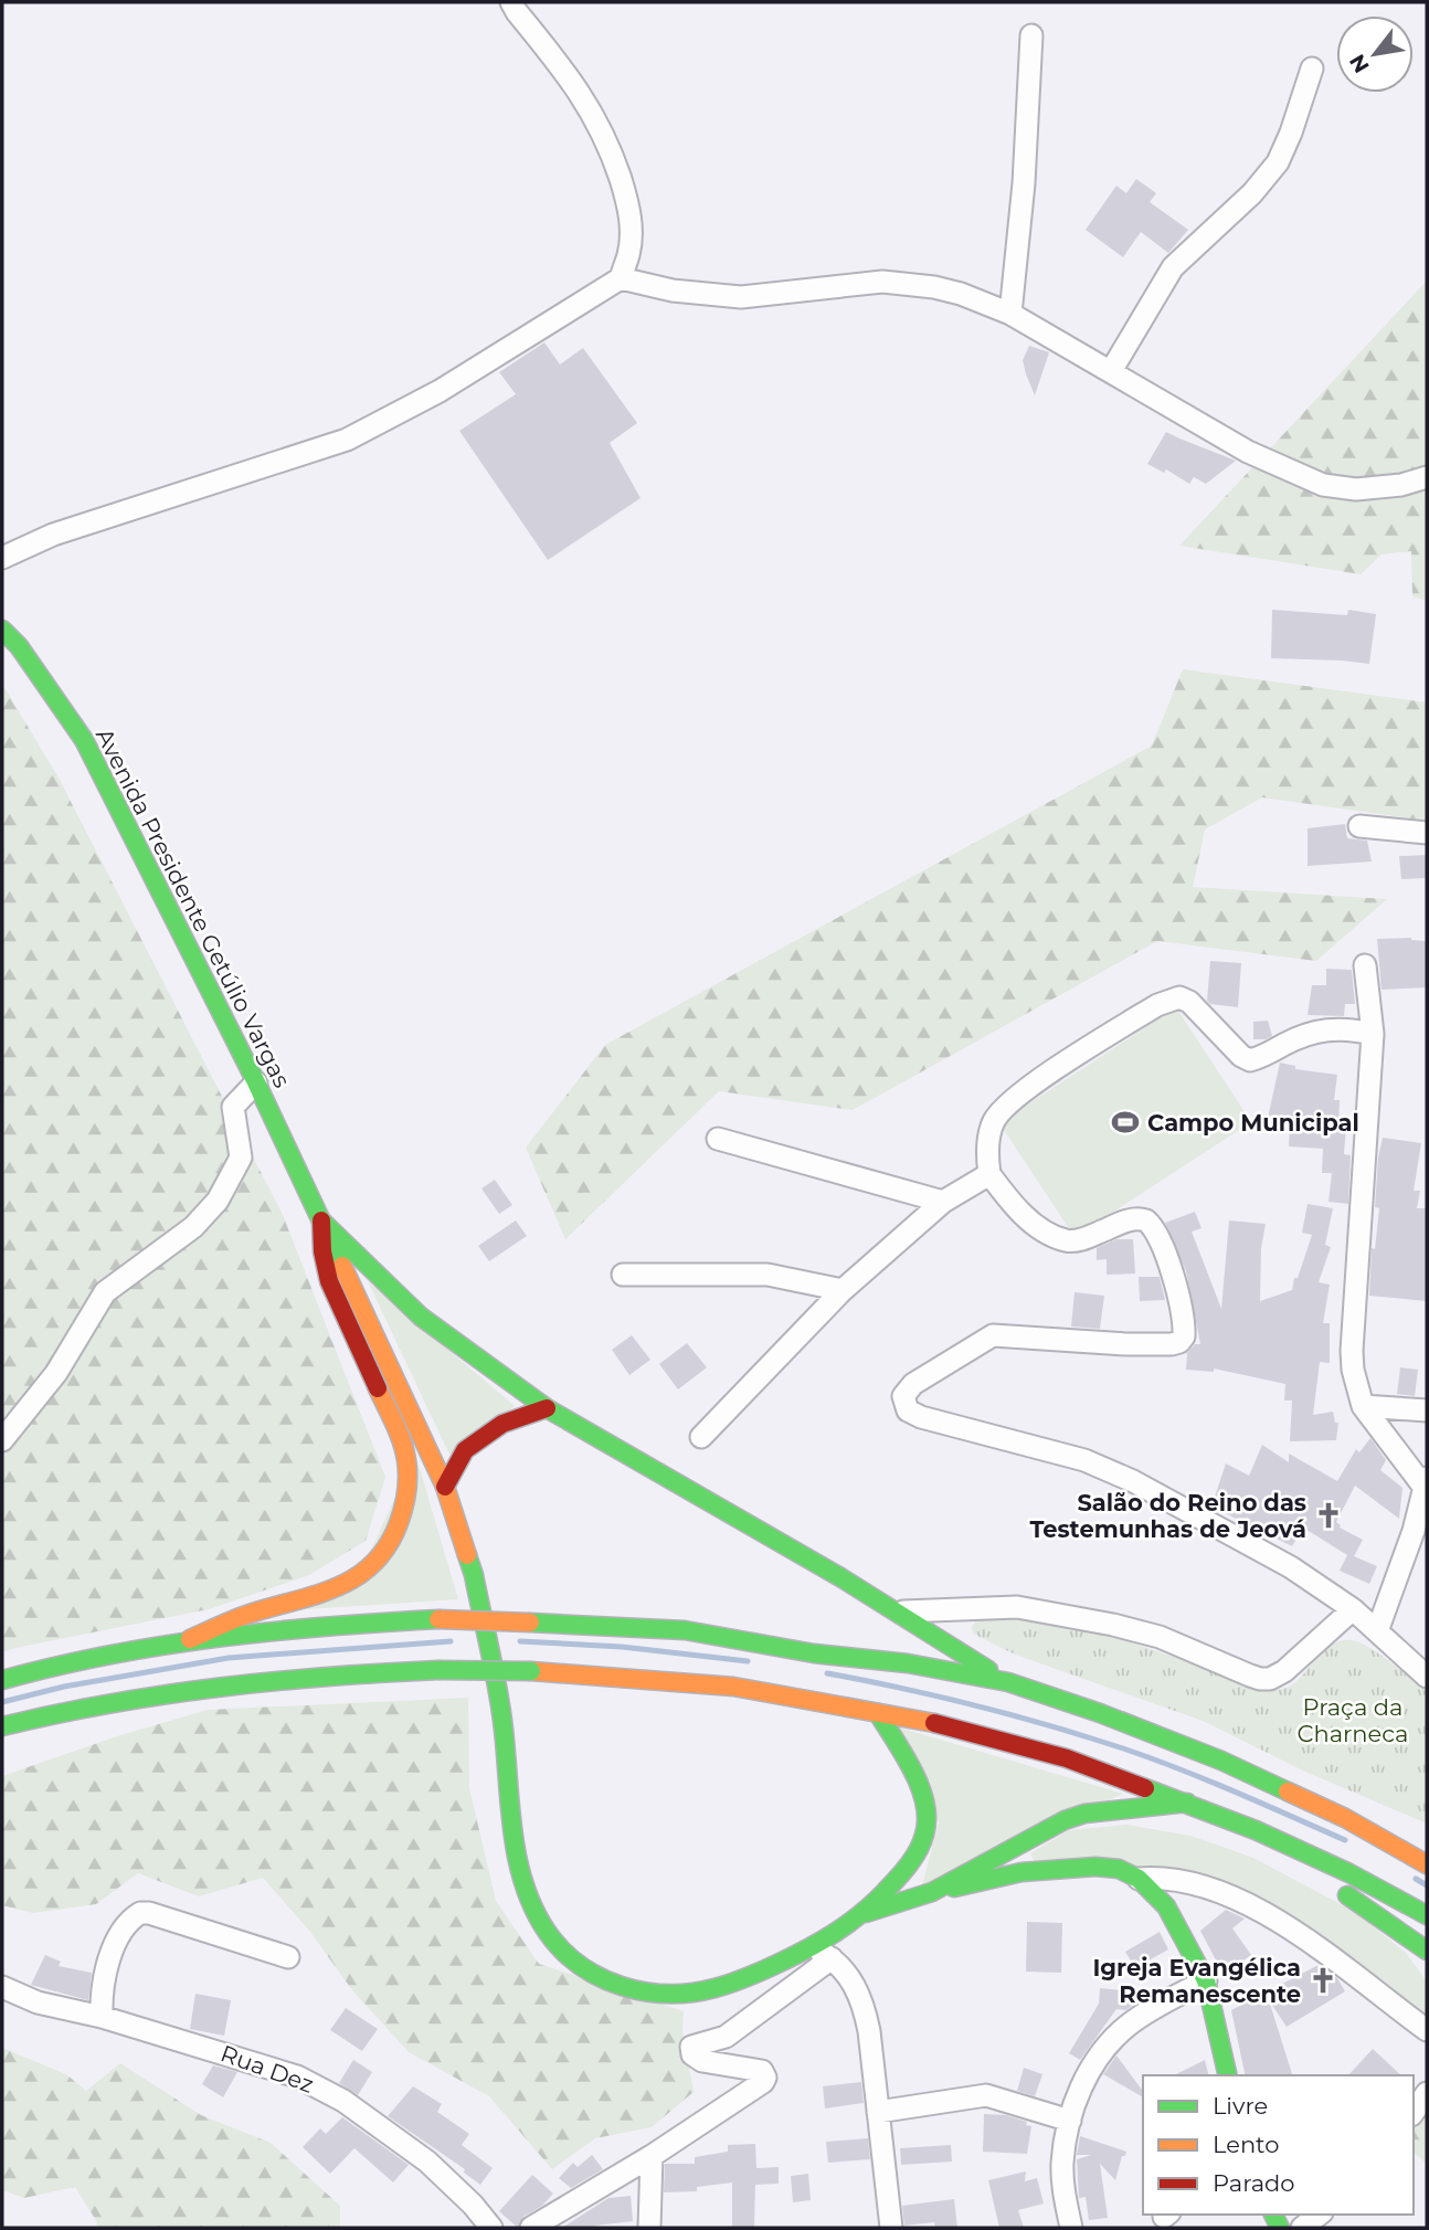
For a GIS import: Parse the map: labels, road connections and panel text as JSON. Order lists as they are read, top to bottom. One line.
{"streets":{"main road":["Avenida Presidente Getúlio Vargas"],"street":["Rua Dez"]},"parks":["Praça da Charneca"],"places":{"sports":["Campo Municipal"],"church":["Salão do Reino das Testemunhas de Jeová","Igreja Evangélica Remanescente"]},"legend":["Livre","Lento","Parado"],"north":"bottom left"}
